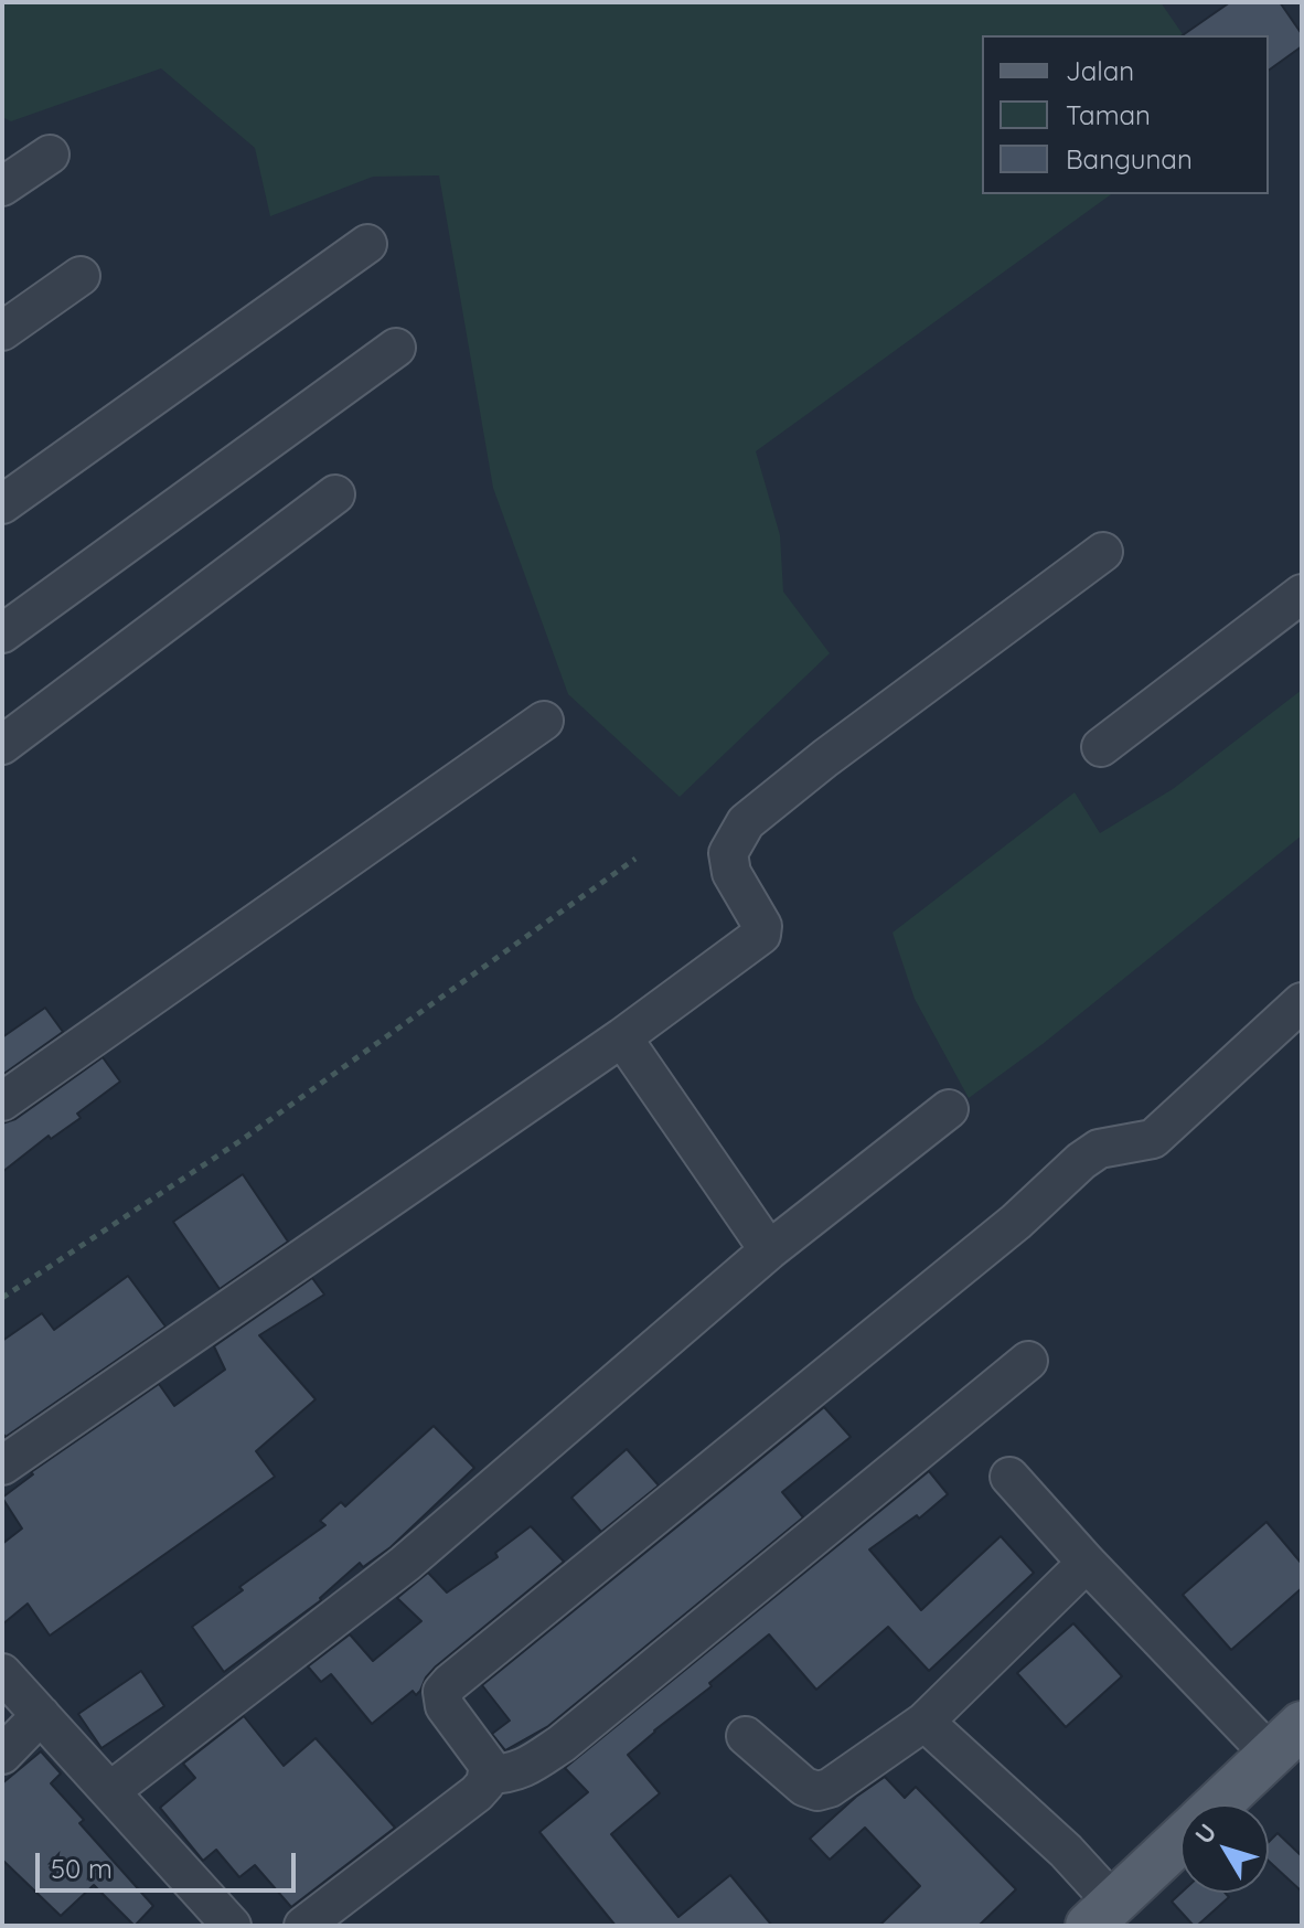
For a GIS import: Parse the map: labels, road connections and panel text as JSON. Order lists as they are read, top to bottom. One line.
{"legend":["Jalan","Taman","Bangunan"],"scale_bar":"50 m","north":"top left"}
